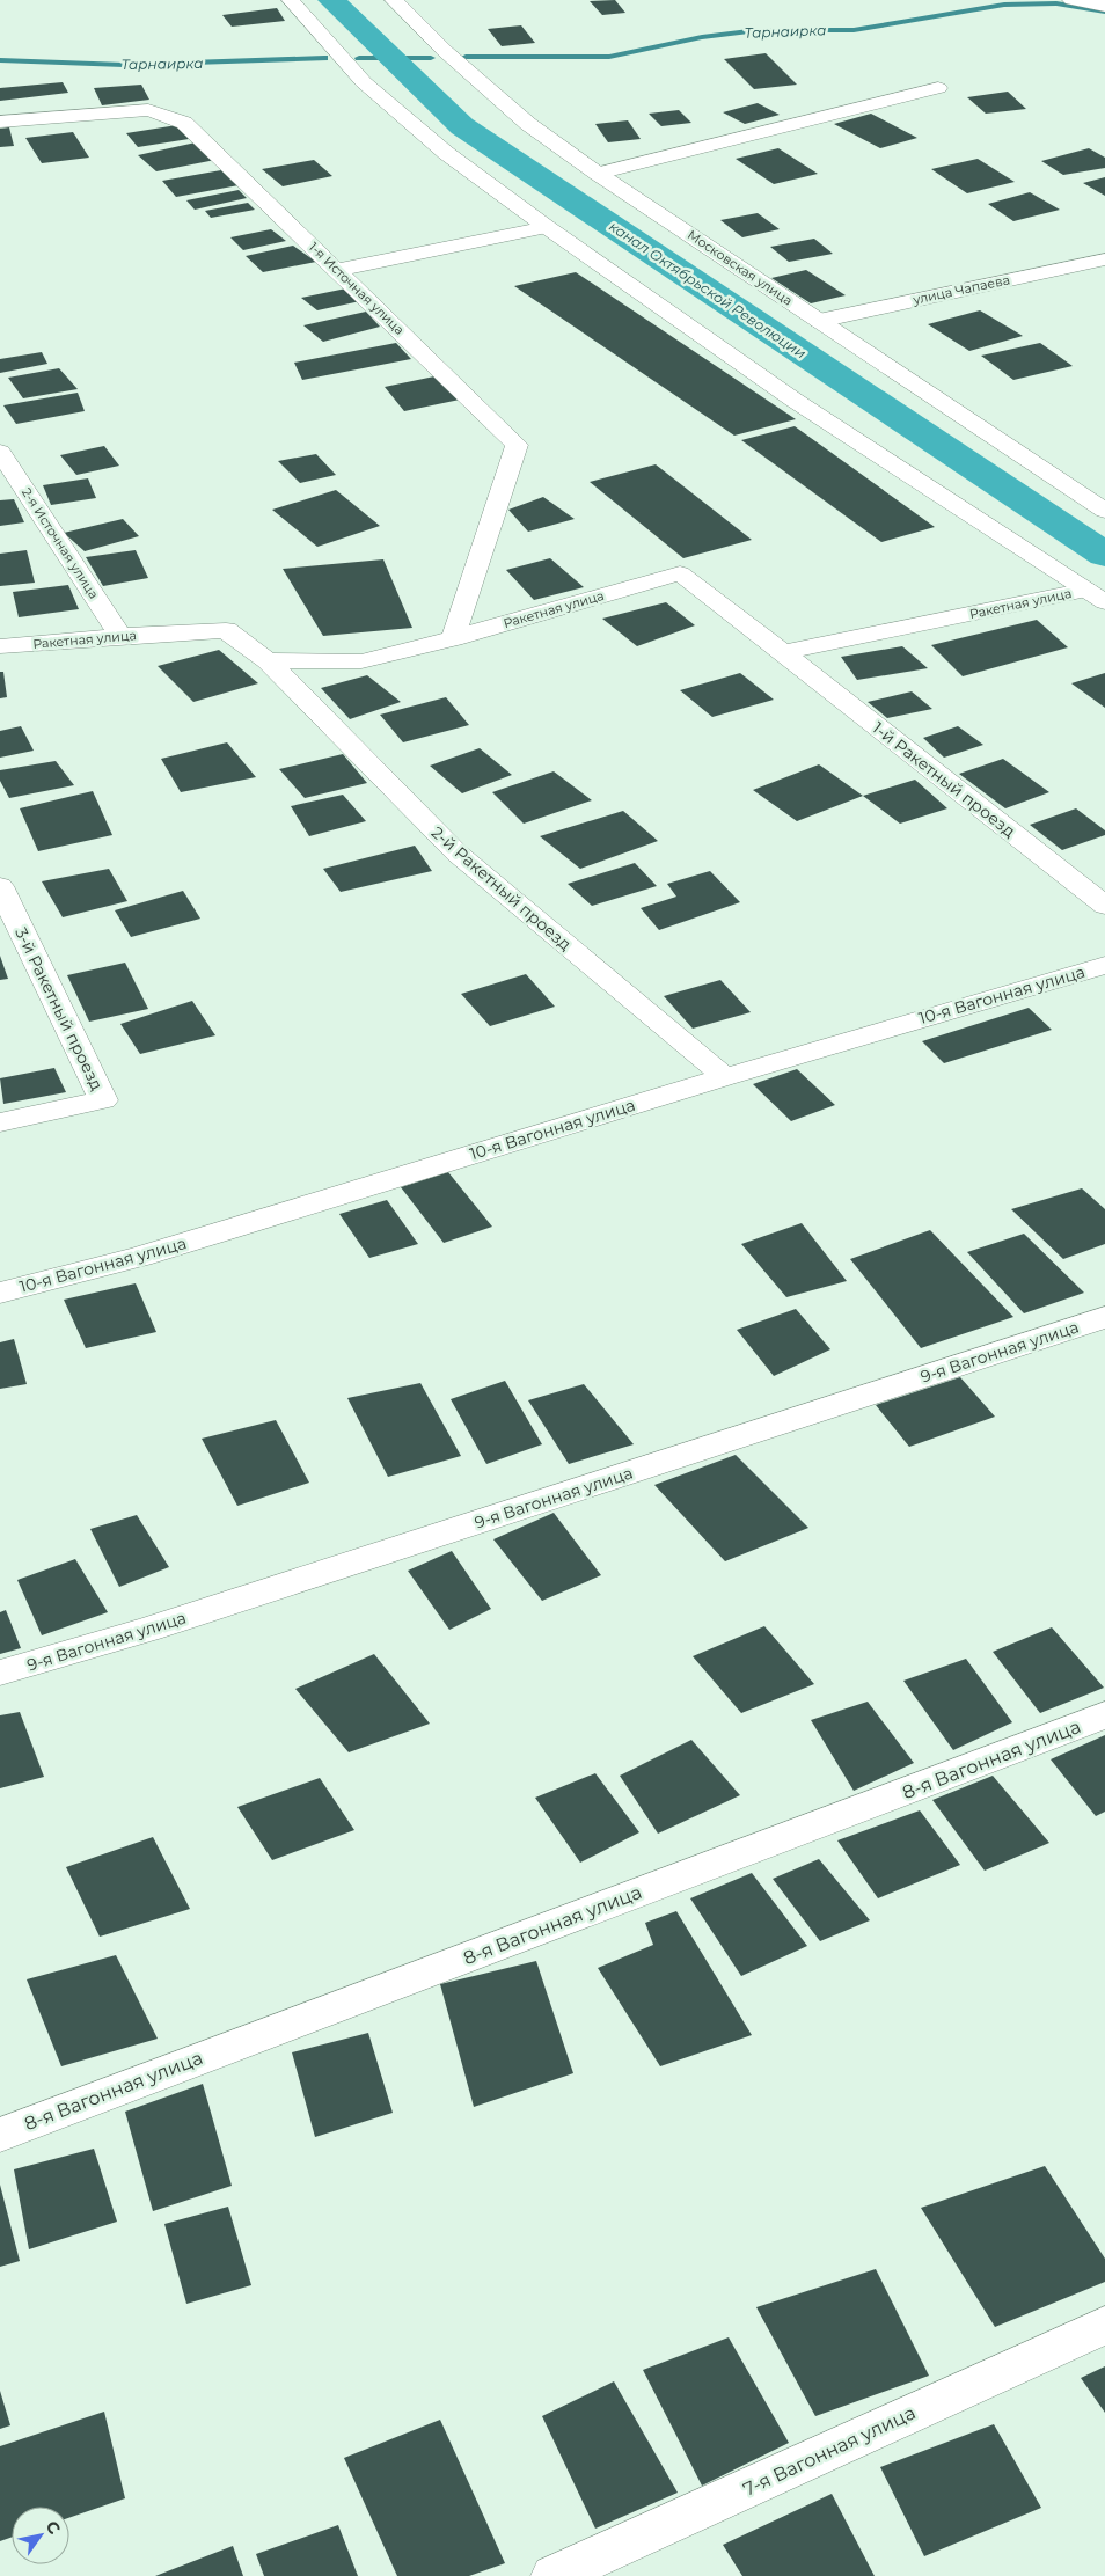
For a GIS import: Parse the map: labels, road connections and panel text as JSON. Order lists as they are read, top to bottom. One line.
{"streets":{"street":["Московская улица","1-я Источная улица","улица Чапаева","2-я Источная улица","Ракетная улица","1-й Ракетный проезд","2-й Ракетный проезд","10-я Вагонная улица","3-й Ракетный проезд","9-я Вагонная улица","8-я Вагонная улица","7-я Вагонная улица"]},"crossings":[["Московская улица","улица Чапаева"],["1-я Источная улица","Ракетная улица"],["2-я Источная улица","Ракетная улица"],["Ракетная улица","1-й Ракетный проезд"],["Ракетная улица","2-й Ракетный проезд"],["2-й Ракетный проезд","10-я Вагонная улица"]],"water":["Тарнаирка","канал Октябрьской Революции"],"north":"top right"}
